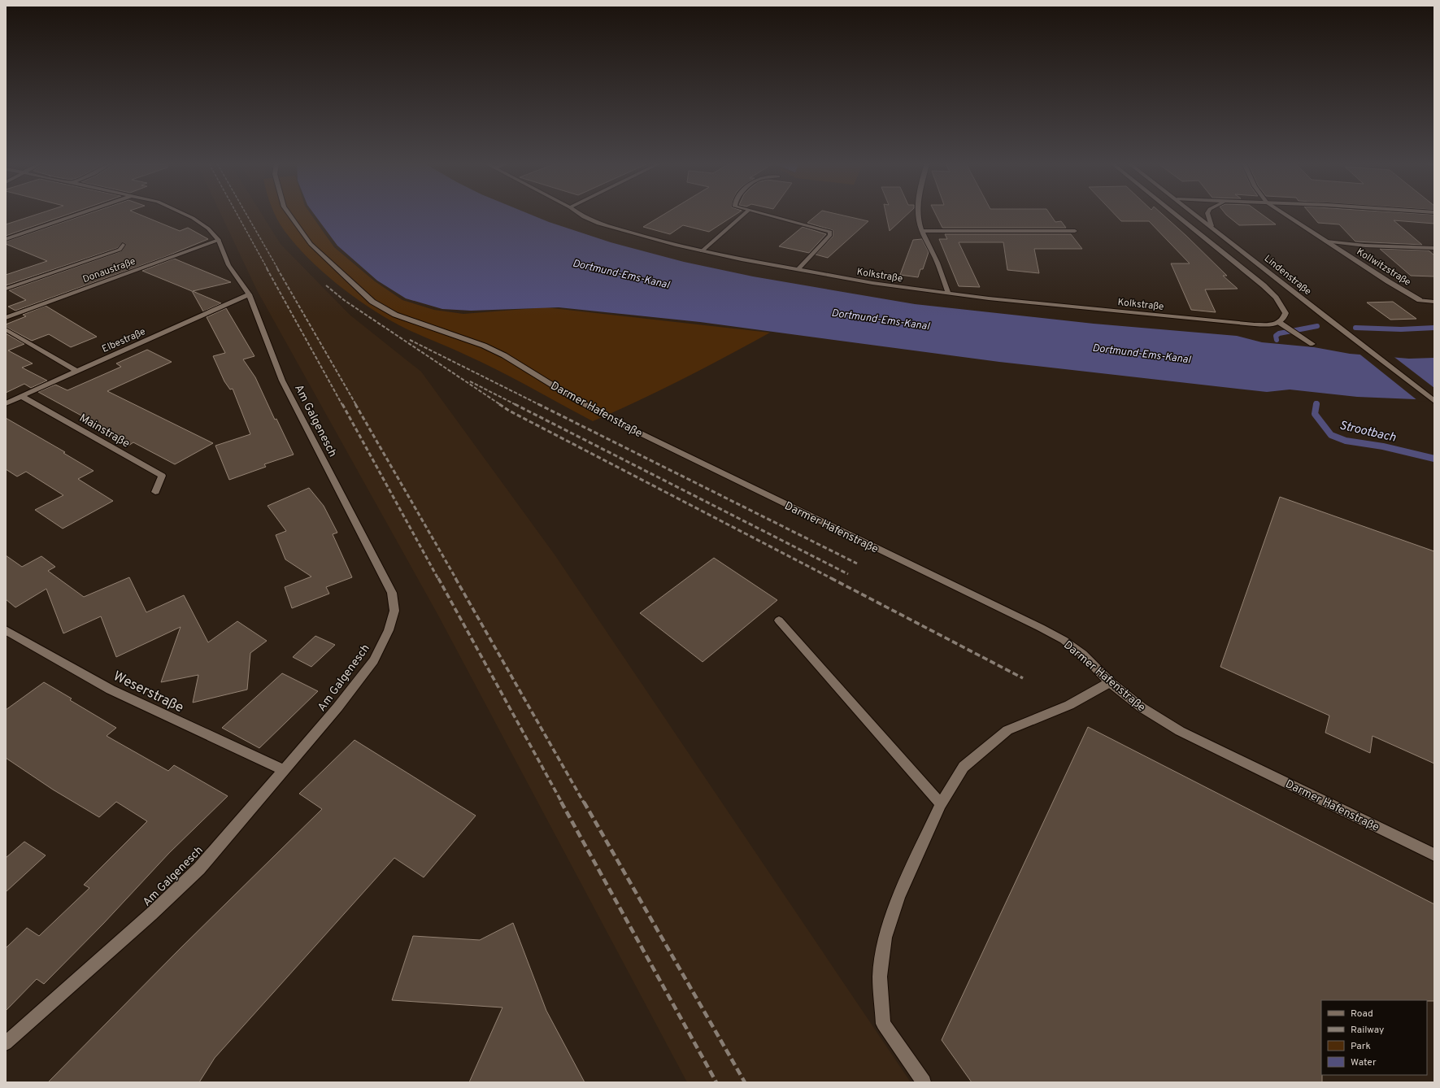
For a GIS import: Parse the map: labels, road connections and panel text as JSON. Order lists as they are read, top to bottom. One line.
{"streets":{"street":["Kollwitzstraße","Donaustraße","Kolkstraße","Lindenstraße","Elbestraße","Darmer Hafenstraße","Am Galgenesch","Mainstraße","Weserstraße"]},"crossings":[["Donaustraße","Am Galgenesch"],["Elbestraße","Am Galgenesch"],["Elbestraße","Mainstraße"],["Am Galgenesch","Weserstraße"]],"water":["Dortmund-Ems-Kanal","Strootbach"],"legend":["Road","Railway","Park","Water"]}
